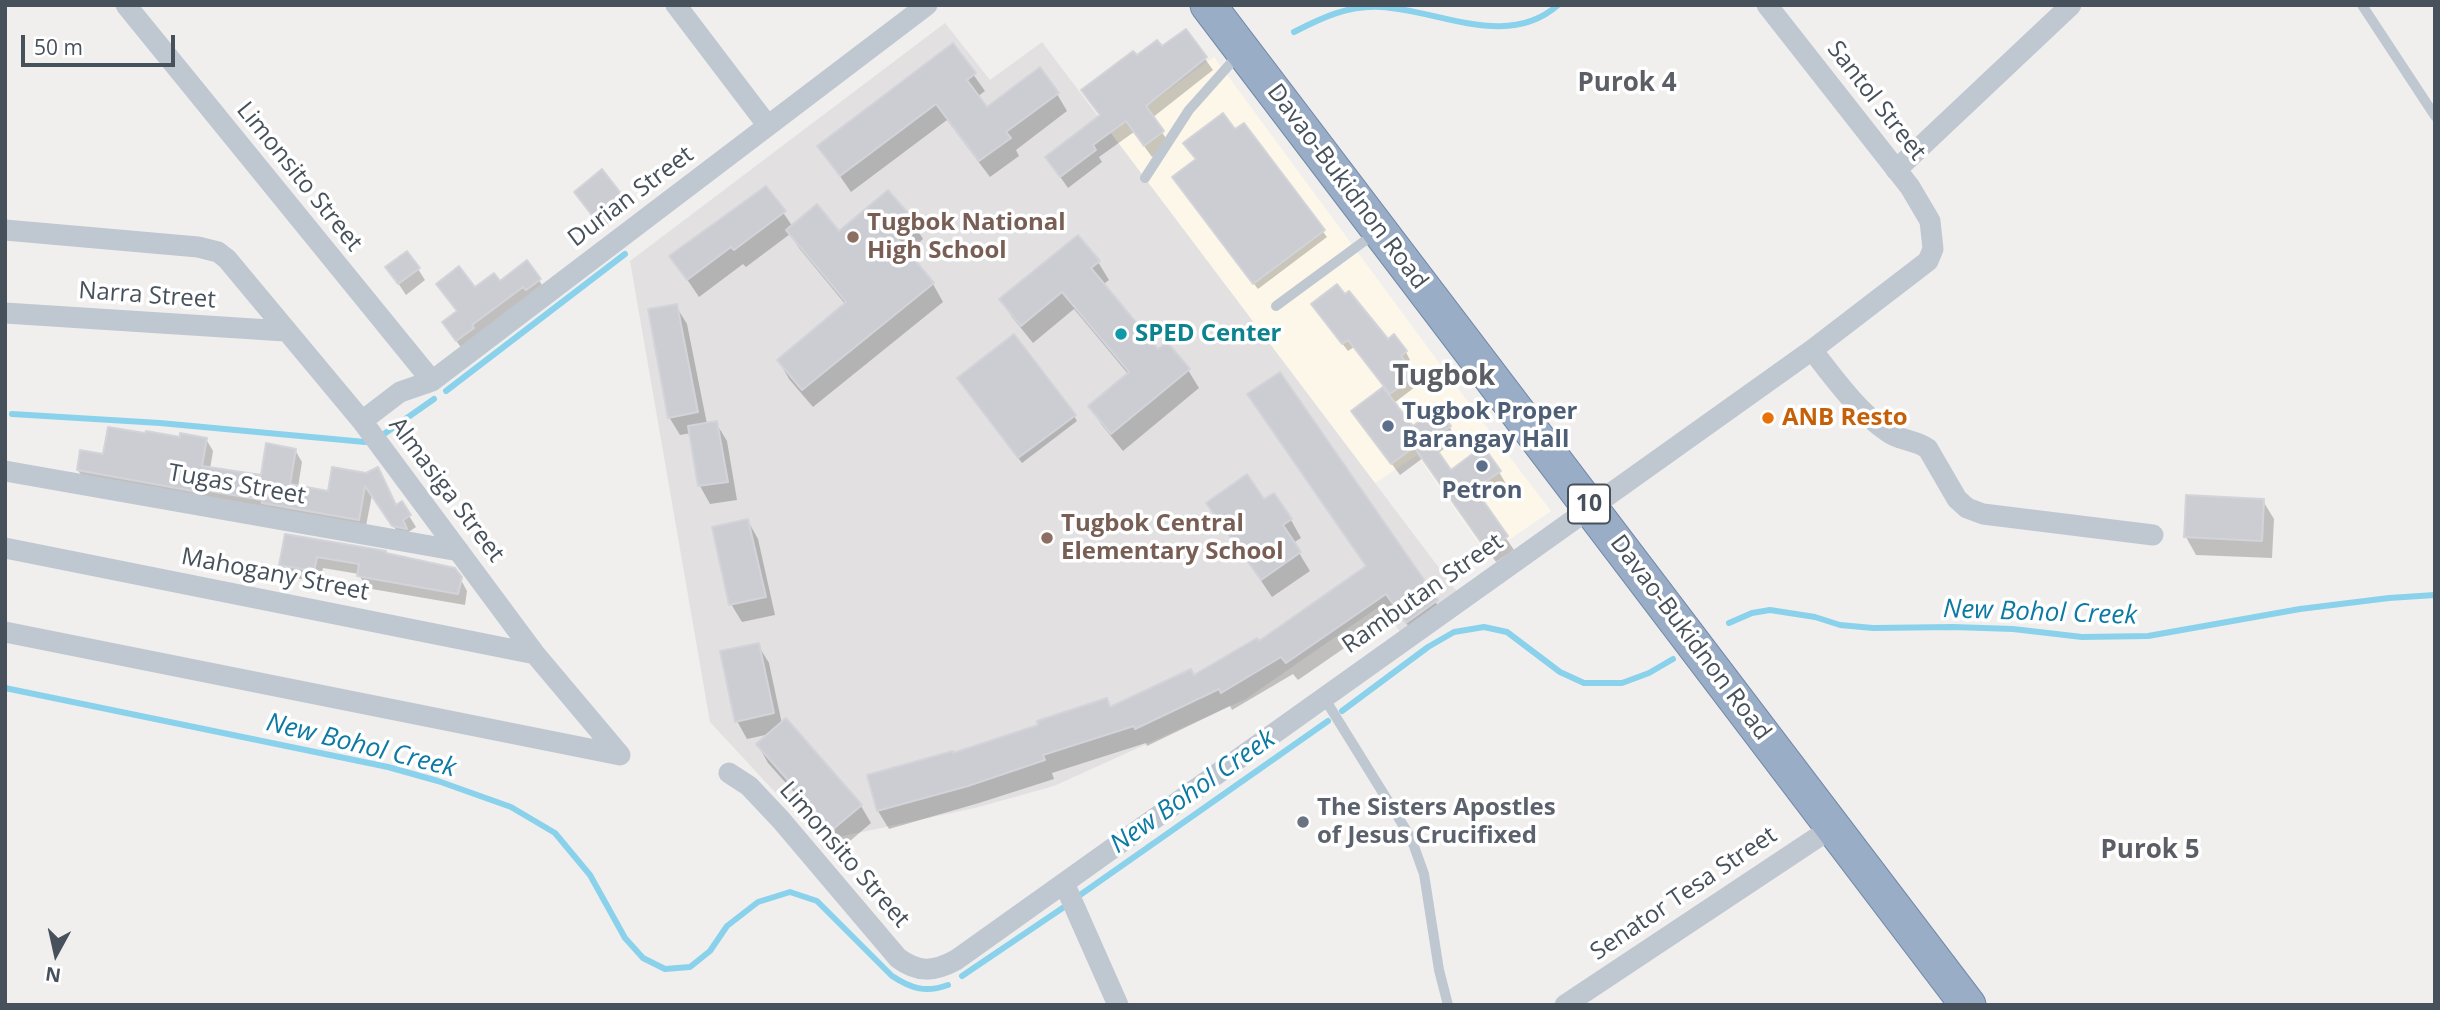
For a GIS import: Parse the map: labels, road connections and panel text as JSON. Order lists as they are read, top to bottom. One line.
{"streets":{"highway":["Davao-Bukidnon Road","10"],"street":["Santol Street","Limonsito Street","Durian Street","Narra Street","Tugas Street","Almasiga Street","Mahogany Street","Rambutan Street","Senator Tesa Street"]},"crossings":[["Santol Street","Rambutan Street"],["Limonsito Street","Durian Street"],["Limonsito Street","Rambutan Street"],["Davao-Bukidnon Road","Rambutan Street"],["Davao-Bukidnon Road","Senator Tesa Street"],["Durian Street","Almasiga Street"],["Narra Street","Almasiga Street"],["Tugas Street","Almasiga Street"],["Almasiga Street","Mahogany Street"]],"districts":["Purok 4","Tugbok","Purok 5"],"water":["New Bohol Creek"],"places":["Tugbok National High School","SPED Center","ANB Resto","Tugbok Proper Barangay Hall","Petron","Tugbok Central Elementary School","The Sisters Apostles of Jesus Crucifixed"],"scale_bar":"50 m","north":"bottom"}
